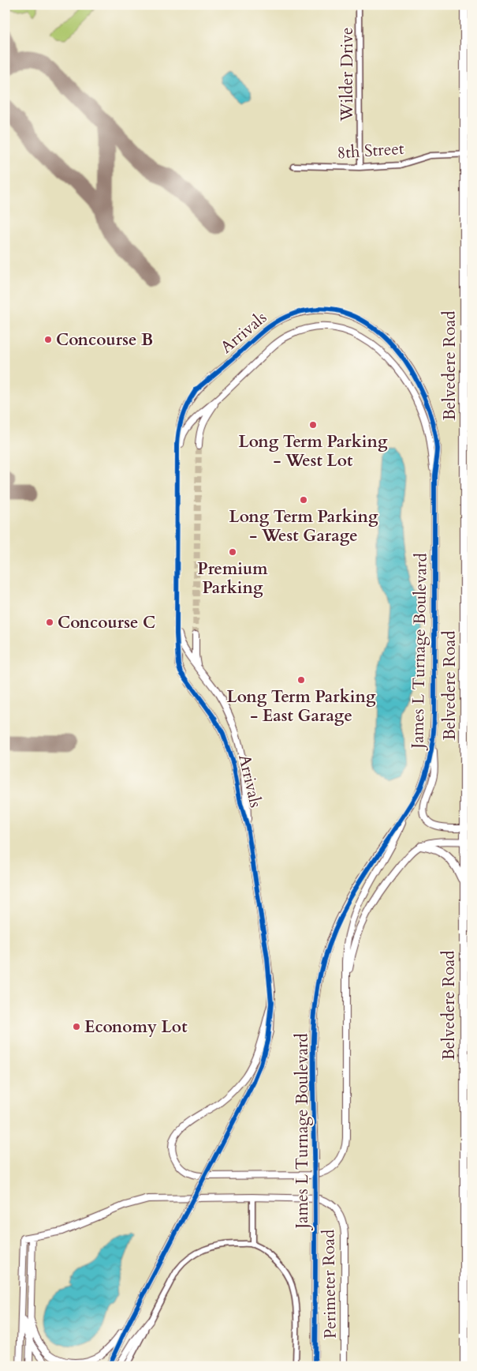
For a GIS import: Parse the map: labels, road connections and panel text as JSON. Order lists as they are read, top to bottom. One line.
{"streets":{"main road":["Belvedere Road"],"street":["Wilder Drive","8th Street","Arrivals","James L Turnage Boulevard","Perimeter Road"]},"crossings":[["Wilder Drive","8th Street"],["8th Street","Belvedere Road"],["Arrivals","James L Turnage Boulevard"]],"places":["Concourse B","Long Term Parking - West Lot","Long Term Parking - West Garage","Premium Parking","Concourse C","Long Term Parking - East Garage","Economy Lot"]}
